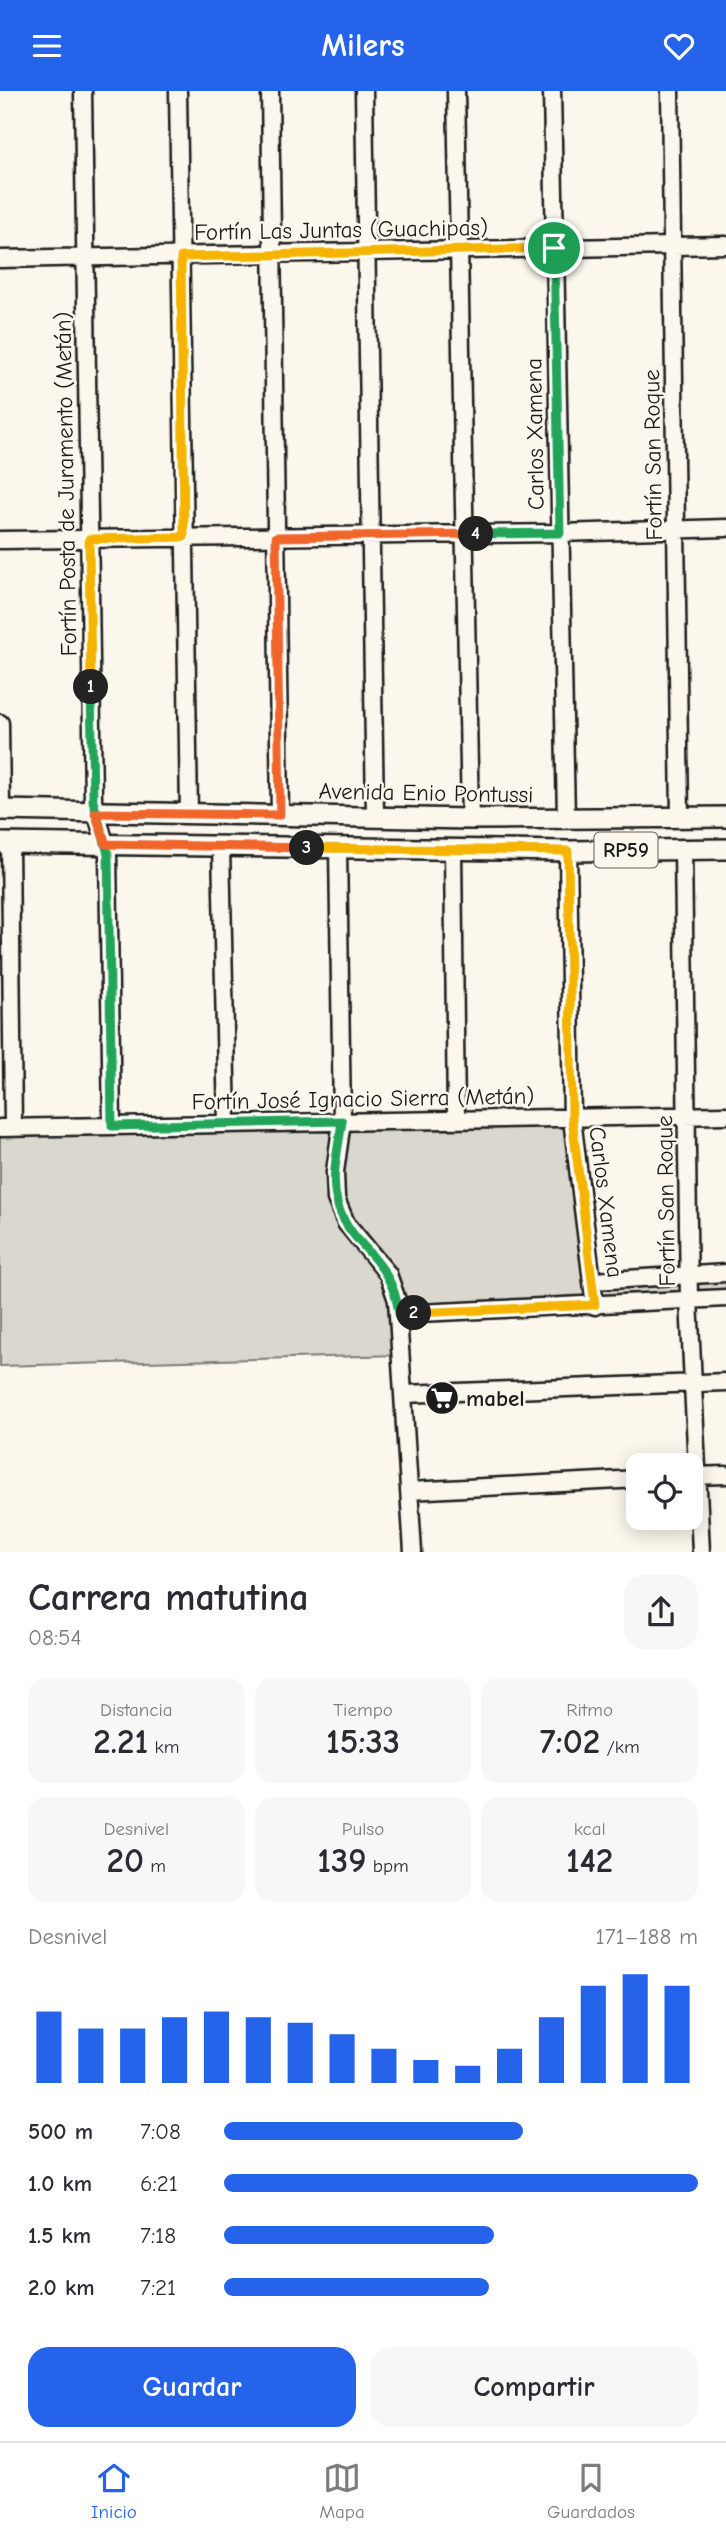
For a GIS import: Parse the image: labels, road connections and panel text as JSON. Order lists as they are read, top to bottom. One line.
{"streets":{"main road":["Avenida Enio Pontussi","RP59"],"street":["Fortín Las Juntas (Guachipas)","Carlos Xamena","Fortín San Roque","Fortín Posta de Juramento (Metán)","Fortín José Ignacio Sierra (Metán)"]},"crossings":[["Fortín Las Juntas (Guachipas)","Carlos Xamena"],["Fortín Las Juntas (Guachipas)","Fortín San Roque"],["Fortín Las Juntas (Guachipas)","Fortín Posta de Juramento (Metán)"],["Carlos Xamena","Avenida Enio Pontussi"],["Carlos Xamena","RP59"],["Carlos Xamena","Fortín José Ignacio Sierra (Metán)"],["Fortín San Roque","Avenida Enio Pontussi"],["Fortín San Roque","RP59"],["Fortín San Roque","Fortín José Ignacio Sierra (Metán)"],["Fortín Posta de Juramento (Metán)","Avenida Enio Pontussi"],["Fortín Posta de Juramento (Metán)","RP59"],["Fortín Posta de Juramento (Metán)","Fortín José Ignacio Sierra (Metán)"]],"places":{"supermarket":["mabel"]},"page":{"header":"Milers","pins":["4","1","3","2"],"heading":["Carrera matutina","08:54"],"stats":[["Distancia","2.21 km"],["Tiempo","15:33"],["Ritmo","7:02 /km"],["Desnivel","20 m"],["Pulso","139 bpm"],["kcal","142"]],"chart":["Desnivel","171–188 m"],"list":[{"name":"500 m","note":"7:08"},{"name":"1.0 km","note":"6:21"},{"name":"1.5 km","note":"7:18"},{"name":"2.0 km","note":"7:21"}],"buttons":["Guardar","Compartir"],"tabs":["Inicio","Mapa","Guardados"]}}
